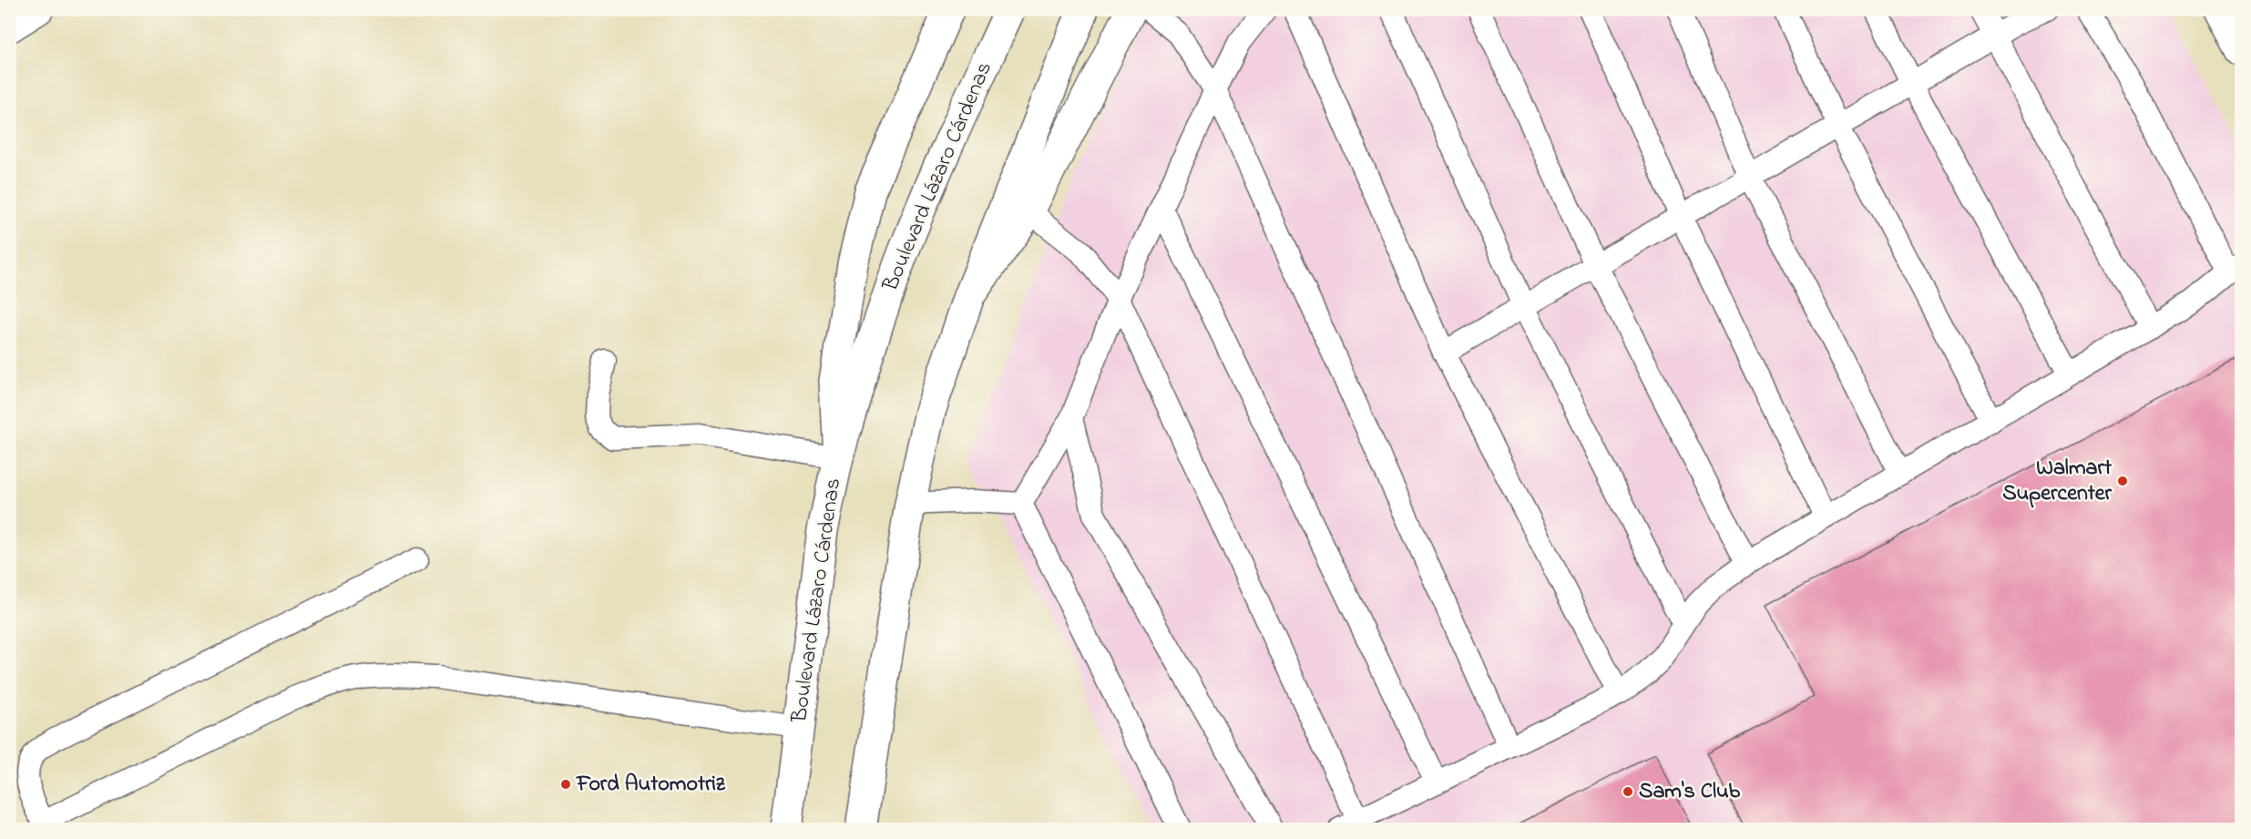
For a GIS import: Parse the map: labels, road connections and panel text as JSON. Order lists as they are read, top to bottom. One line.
{"streets":{"main road":["Boulevard Lázaro Cárdenas"]},"places":["Walmart Supercenter","Ford Automotriz","Sam's Club"]}
